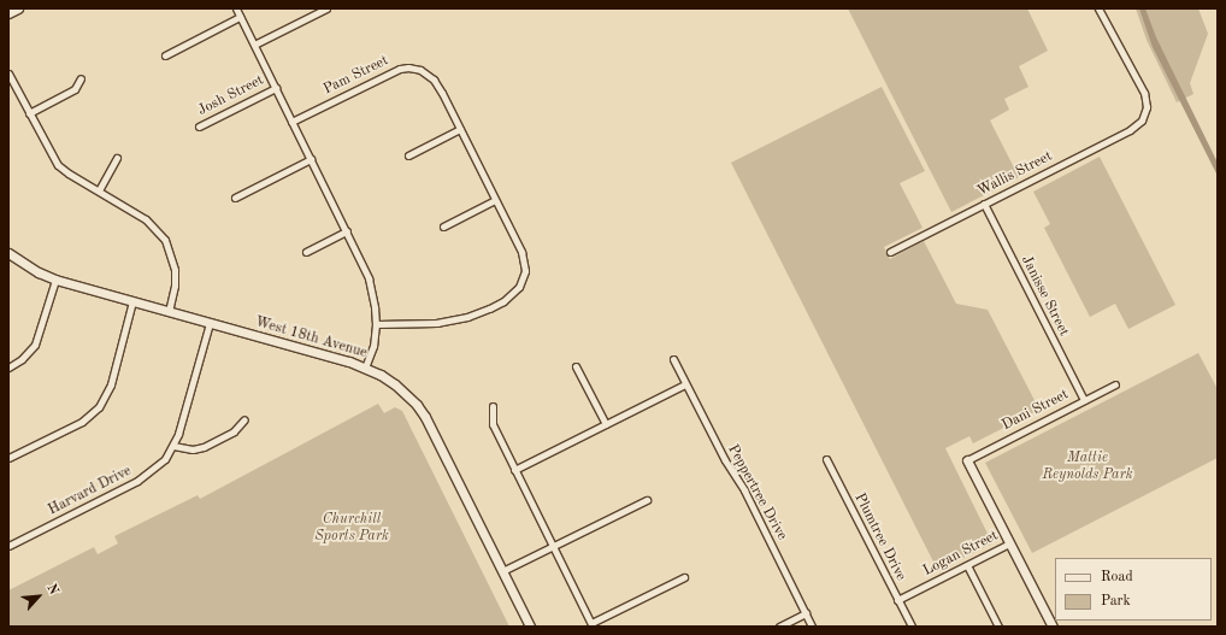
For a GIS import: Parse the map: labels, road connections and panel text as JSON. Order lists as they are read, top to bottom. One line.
{"streets":{"street":["Pam Street","Josh Street","Wallis Street","Janisse Street","West 18th Avenue","Dani Street","Harvard Drive","Peppertree Drive","Plumtree Drive","Logan Street"]},"crossings":[["Pam Street","Josh Street"],["Josh Street","West 18th Avenue"],["Wallis Street","Janisse Street"],["Janisse Street","Dani Street"],["West 18th Avenue","Harvard Drive"],["Plumtree Drive","Logan Street"]],"parks":["Mattie Reynolds Park","Churchill Sports Park"],"legend":["Road","Park"],"north":"top right"}
